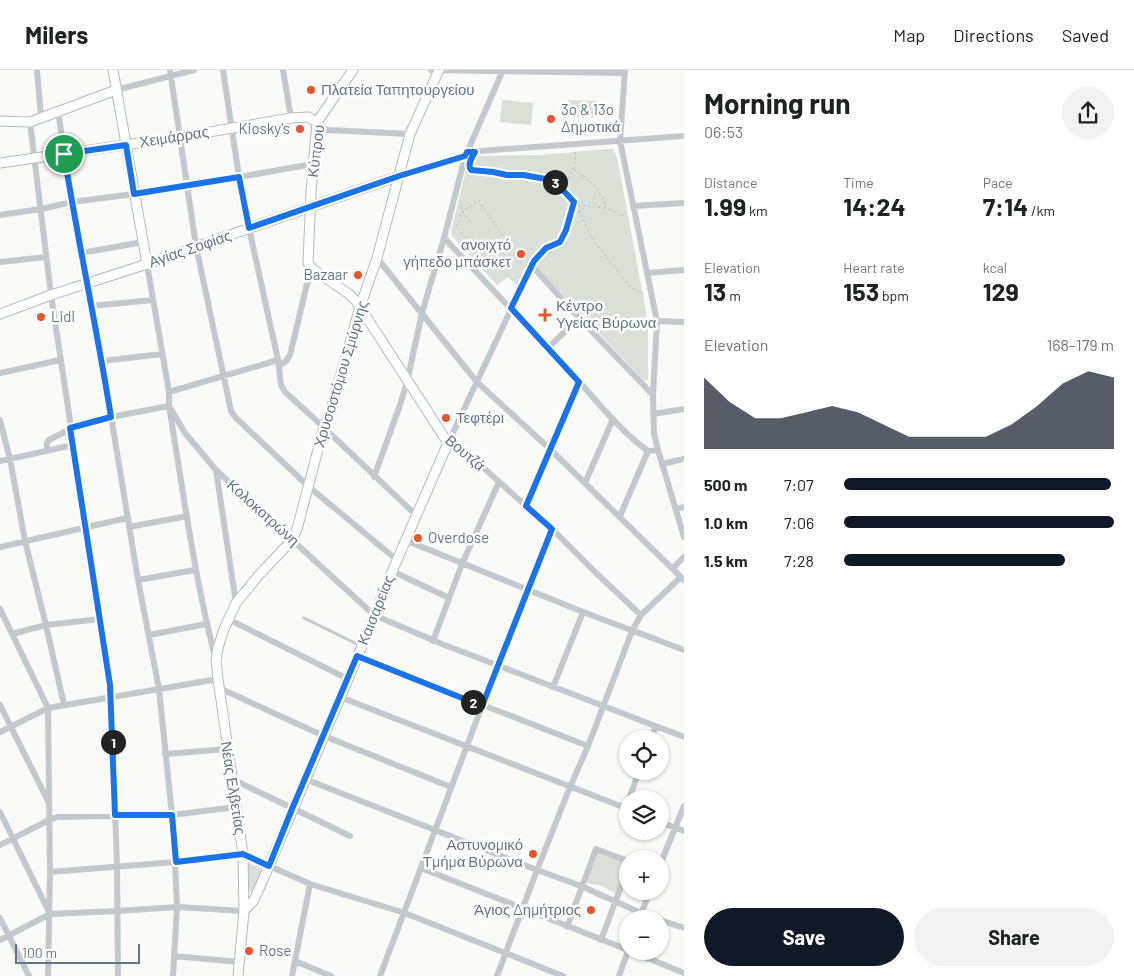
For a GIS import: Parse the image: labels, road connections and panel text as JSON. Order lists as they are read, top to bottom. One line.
{"streets":{"street":["Χειμάρρας","Κύπρου","Αγίας Σοφίας","Χρυσοστόμου Σμύρνης","Βουτζά","Κολοκοτρώνη","Καισαρείας","Νέας Ελβετίας"]},"crossings":[["Χειμάρρας","Κύπρου"],["Κύπρου","Αγίας Σοφίας"],["Κύπρου","Βουτζά"],["Αγίας Σοφίας","Χρυσοστόμου Σμύρνης"],["Χρυσοστόμου Σμύρνης","Βουτζά"],["Χρυσοστόμου Σμύρνης","Κολοκοτρώνη"],["Χρυσοστόμου Σμύρνης","Νέας Ελβετίας"],["Βουτζά","Καισαρείας"],["Κολοκοτρώνη","Καισαρείας"],["Καισαρείας","Νέας Ελβετίας"]],"places":{"other":["Πλατεία Ταπητουργείου","3o & 13o Δημοτικά","Kiosky's","ανοιχτό γήπεδο μπάσκετ","Bazaar","Lidl","Τεφτέρι","Overdose","Αστυνομικό Τμήμα Βύρωνα","Άγιος Δημήτριος","Rose"],"health":["Κέντρο Υγείας Βύρωνα"]},"scale_bar":"100 m","page":{"header":"Milers","nav":["Map","Directions","Saved"],"heading":["Morning run","06:53"],"stats":[["Distance","1.99 km"],["Time","14:24"],["Pace","7:14 /km"],["Elevation","13 m"],["Heart rate","153 bpm"],["kcal","129"]],"pins":["3","2","1"],"chart":["Elevation","168–179 m"],"list":[{"name":"500 m","note":"7:07"},{"name":"1.0 km","note":"7:06"},{"name":"1.5 km","note":"7:28"}],"map_buttons":["+","−"],"buttons":["Save","Share"],"scale":"100 m"}}
